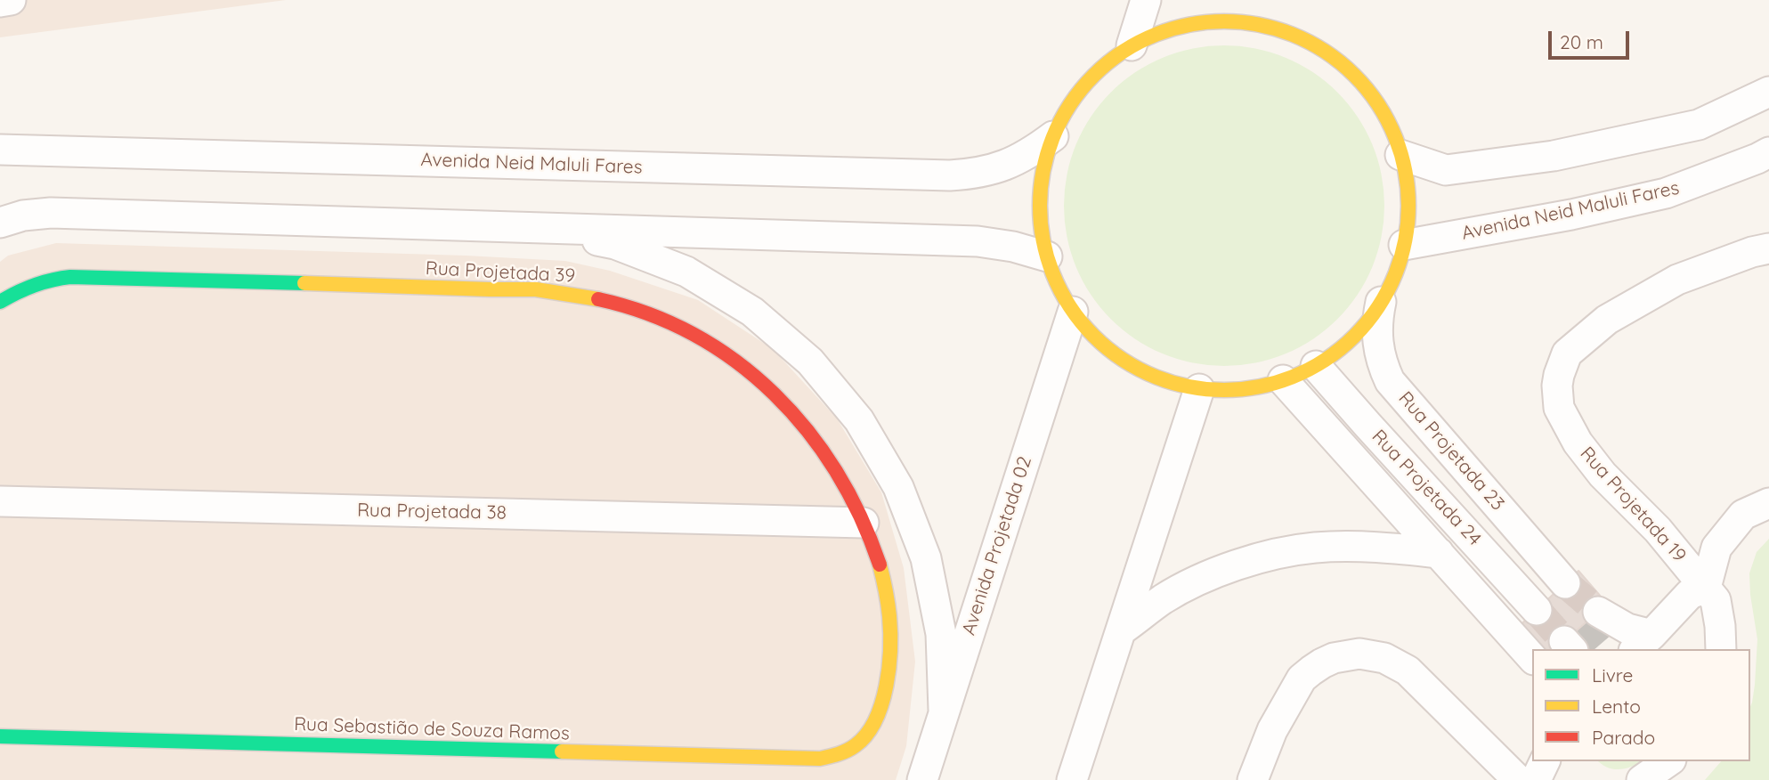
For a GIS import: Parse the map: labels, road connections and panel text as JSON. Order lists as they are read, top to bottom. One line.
{"streets":{"street":["Avenida Neid Maluli Fares","Rua Projetada 39","Rua Projetada 23","Rua Projetada 24","Rua Projetada 19","Rua Projetada 38","Avenida Projetada 02","Rua Sebastião de Souza Ramos"]},"crossings":[["Rua Projetada 39","Rua Projetada 38"],["Rua Projetada 39","Rua Sebastião de Souza Ramos"]],"legend":["Livre","Lento","Parado"],"scale_bar":"20 m"}
